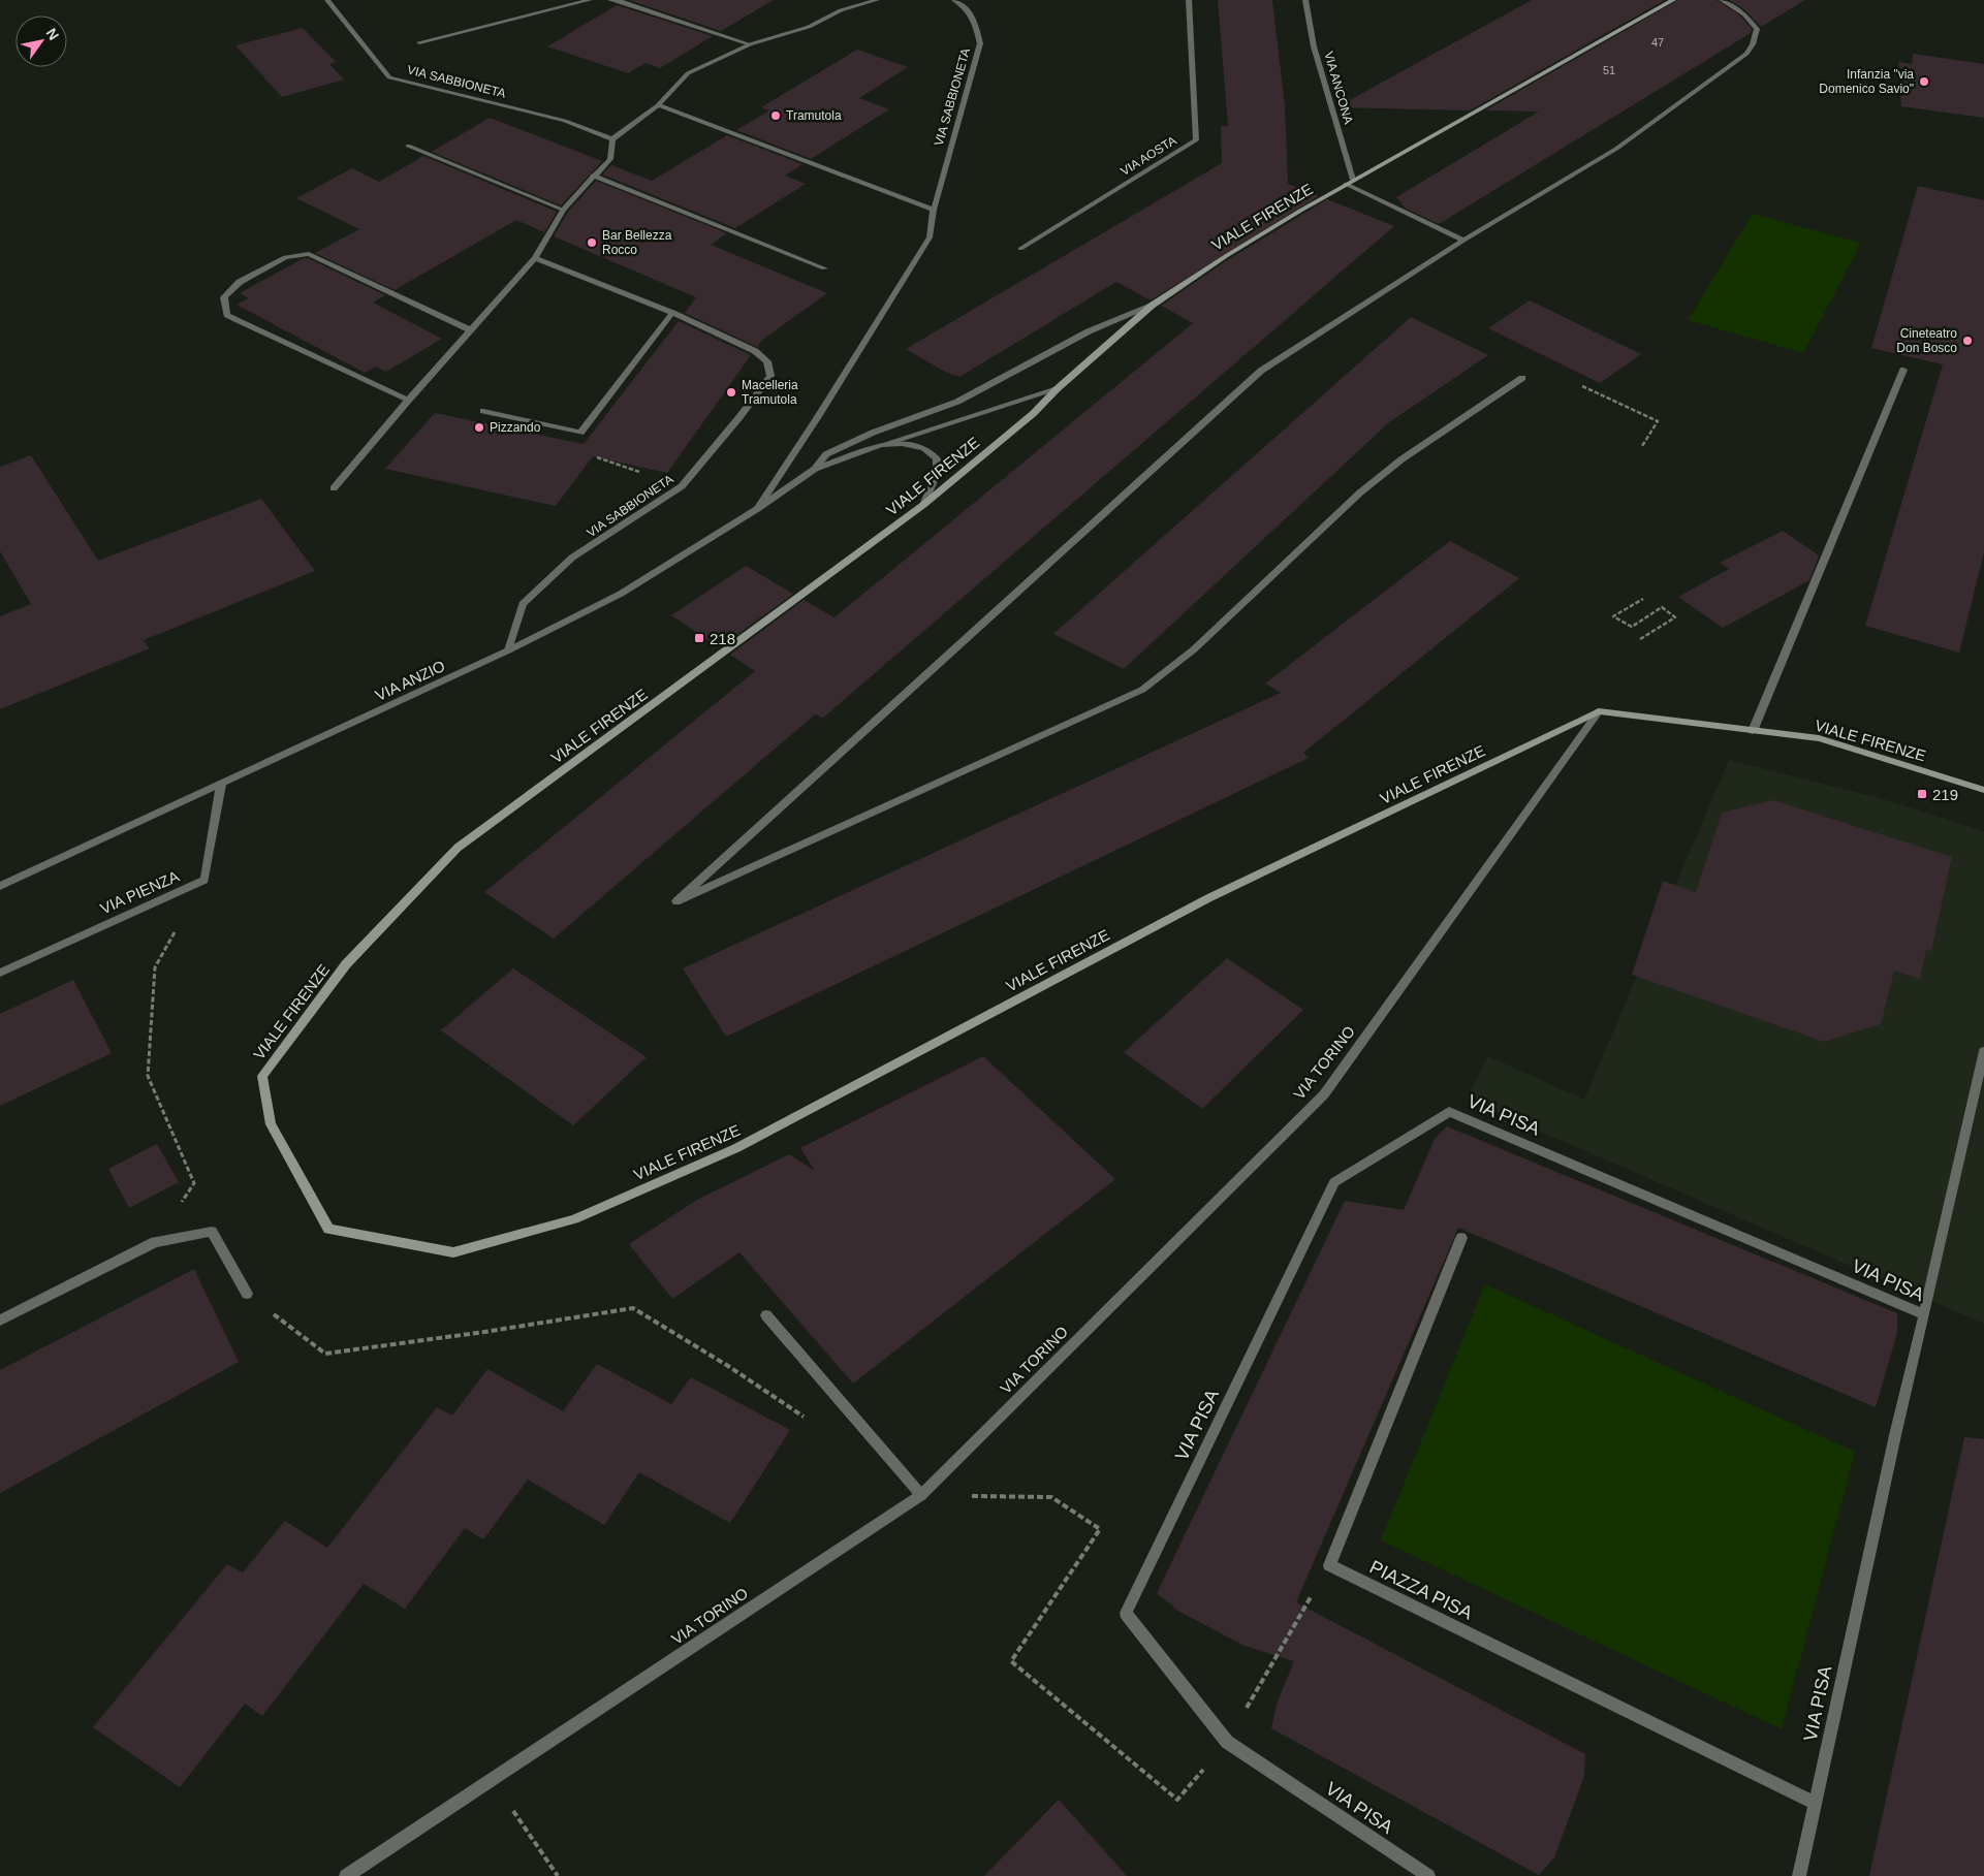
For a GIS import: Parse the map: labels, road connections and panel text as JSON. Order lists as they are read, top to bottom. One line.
{"streets":{"main road":["VIALE FIRENZE"],"street":["VIA SABBIONETA","VIA ANCONA","VIA AOSTA","VIA ANZIO","VIA PIENZA","VIA TORINO","VIA PISA","PIAZZA PISA"]},"crossings":[["VIA SABBIONETA","VIA ANZIO"],["VIA ANCONA","VIALE FIRENZE"],["VIALE FIRENZE","VIA TORINO"],["VIA ANZIO","VIA PIENZA"],["VIA PISA","PIAZZA PISA"]],"places":{"other":["Infanzia \"via Domenico Savio\"","Tramutola","Bar Bellezza Rocco","Cineteatro Don Bosco","Macelleria Tramutola","Pizzando"],"transit":["218","219"]},"house_numbers":["47","51"],"north":"top right"}
